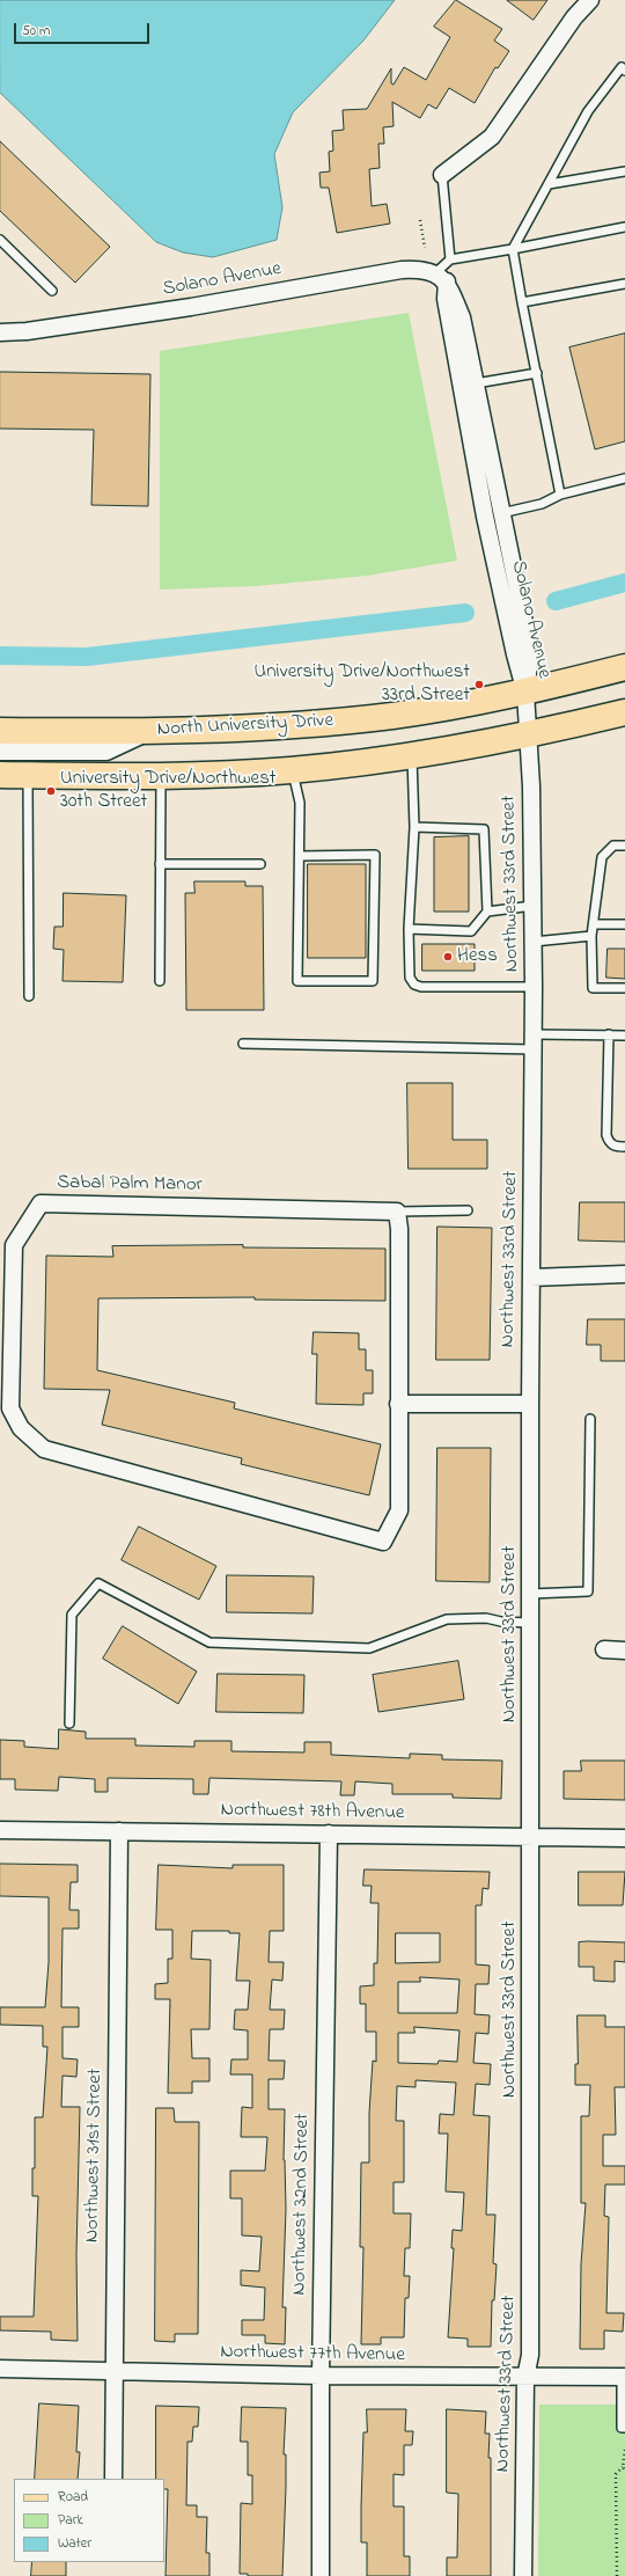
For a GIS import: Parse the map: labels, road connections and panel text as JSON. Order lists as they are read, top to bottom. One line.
{"streets":{"main road":["North University Drive"],"street":["Solano Avenue","Northwest 33rd Street","Sabal Palm Manor","Northwest 78th Avenue","Northwest 31st Street","Northwest 32nd Street","Northwest 77th Avenue"]},"crossings":[["Solano Avenue","North University Drive"],["Solano Avenue","Northwest 33rd Street"],["North University Drive","Northwest 33rd Street"],["Northwest 33rd Street","Northwest 78th Avenue"],["Northwest 33rd Street","Northwest 77th Avenue"],["Northwest 78th Avenue","Northwest 31st Street"],["Northwest 78th Avenue","Northwest 32nd Street"],["Northwest 31st Street","Northwest 77th Avenue"],["Northwest 32nd Street","Northwest 77th Avenue"]],"places":["University Drive/Northwest 33rd Street","University Drive/Northwest 30th Street","Hess"],"legend":["Road","Park","Water"],"scale_bar":"50 m"}
